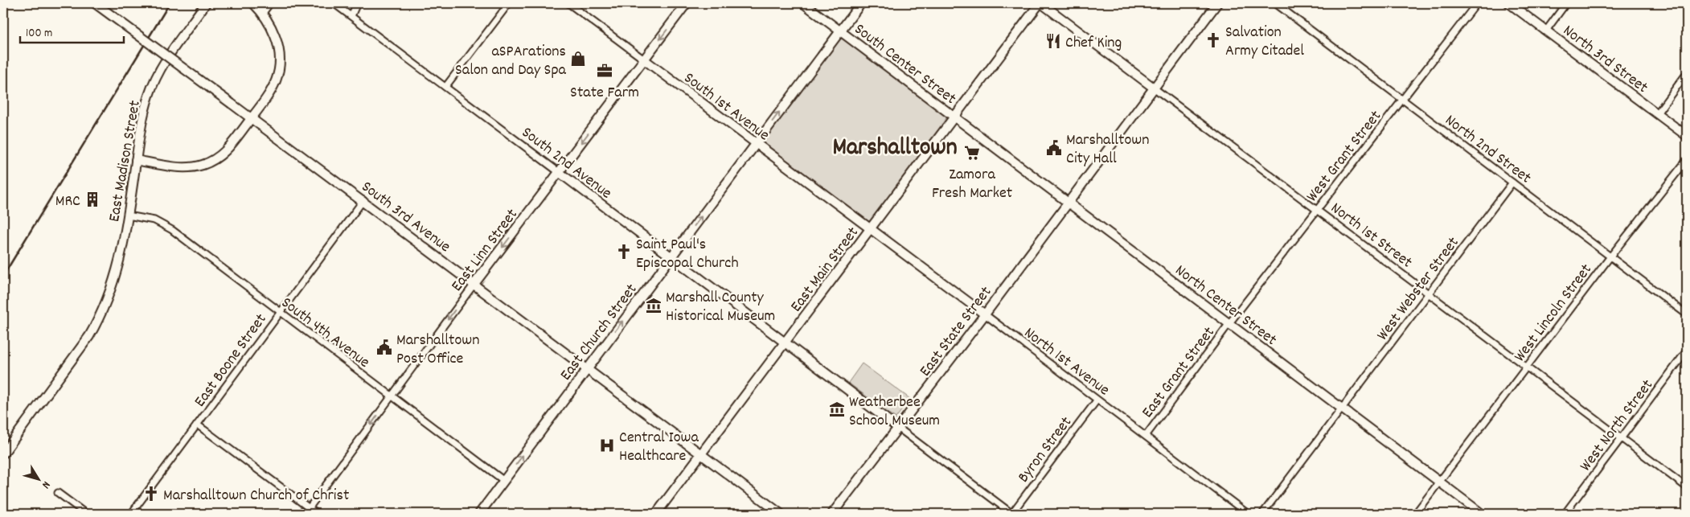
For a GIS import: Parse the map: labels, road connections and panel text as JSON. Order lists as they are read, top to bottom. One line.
{"streets":{"street":["North 3rd Street","South Center Street","South 1st Avenue","North 2nd Street","West Grant Street","East Madison Street","South 2nd Avenue","South 3rd Avenue","North 1st Street","East Linn Street","East Main Street","West Webster Street","North Center Street","West Lincoln Street","East State Street","South 4th Avenue","East Church Street","East Boone Street","North 1st Avenue","East Grant Street","West North Street","Byron Street"]},"crossings":[["South Center Street","East Main Street"],["South Center Street","North Center Street"],["South Center Street","East Church Street"],["South 1st Avenue","East Linn Street"],["South 1st Avenue","East Main Street"],["South 1st Avenue","East Church Street"],["South 1st Avenue","North 1st Avenue"],["North 2nd Street","West Grant Street"],["North 2nd Street","West Webster Street"],["North 2nd Street","West Lincoln Street"],["West Grant Street","North 1st Street"],["West Grant Street","North Center Street"],["West Grant Street","East Grant Street"],["East Madison Street","South 4th Avenue"],["South 2nd Avenue","East Linn Street"],["South 2nd Avenue","East Main Street"],["South 2nd Avenue","East State Street"],["South 2nd Avenue","East Church Street"],["South 3rd Avenue","East Linn Street"],["South 3rd Avenue","East Main Street"],["South 3rd Avenue","East Church Street"],["South 3rd Avenue","East Boone Street"],["North 1st Street","East Main Street"],["North 1st Street","West Webster Street"],["North 1st Street","West Lincoln Street"],["North 1st Street","East State Street"],["North 1st Street","West North Street"],["East Linn Street","South 4th Avenue"],["East Main Street","North Center Street"],["East Main Street","North 1st Avenue"],["West Webster Street","North Center Street"],["North Center Street","West Lincoln Street"],["North Center Street","East State Street"],["North Center Street","East Grant Street"],["East State Street","North 1st Avenue"],["South 4th Avenue","East Church Street"],["South 4th Avenue","East Boone Street"],["North 1st Avenue","East Grant Street"],["North 1st Avenue","Byron Street"]],"one_way":["East Linn Street","East Church Street"],"districts":["Marshalltown"],"places":{"church":["Salvation Army Citadel","Saint Paul's Episcopal Church","Marshalltown Church of Christ"],"restaurant":["Chef King"],"shop":["aSPArations Salon and Day Spa"],"office":["State Farm"],"public building":["Marshalltown City Hall","Marshalltown Post Office"],"supermarket":["Zamora Fresh Market"],"building":["MRC"],"museum":["Marshall County Historical Museum","Weatherbee School Museum"],"hospital":["Central Iowa Healthcare"]},"scale_bar":"100 m","north":"bottom right"}
